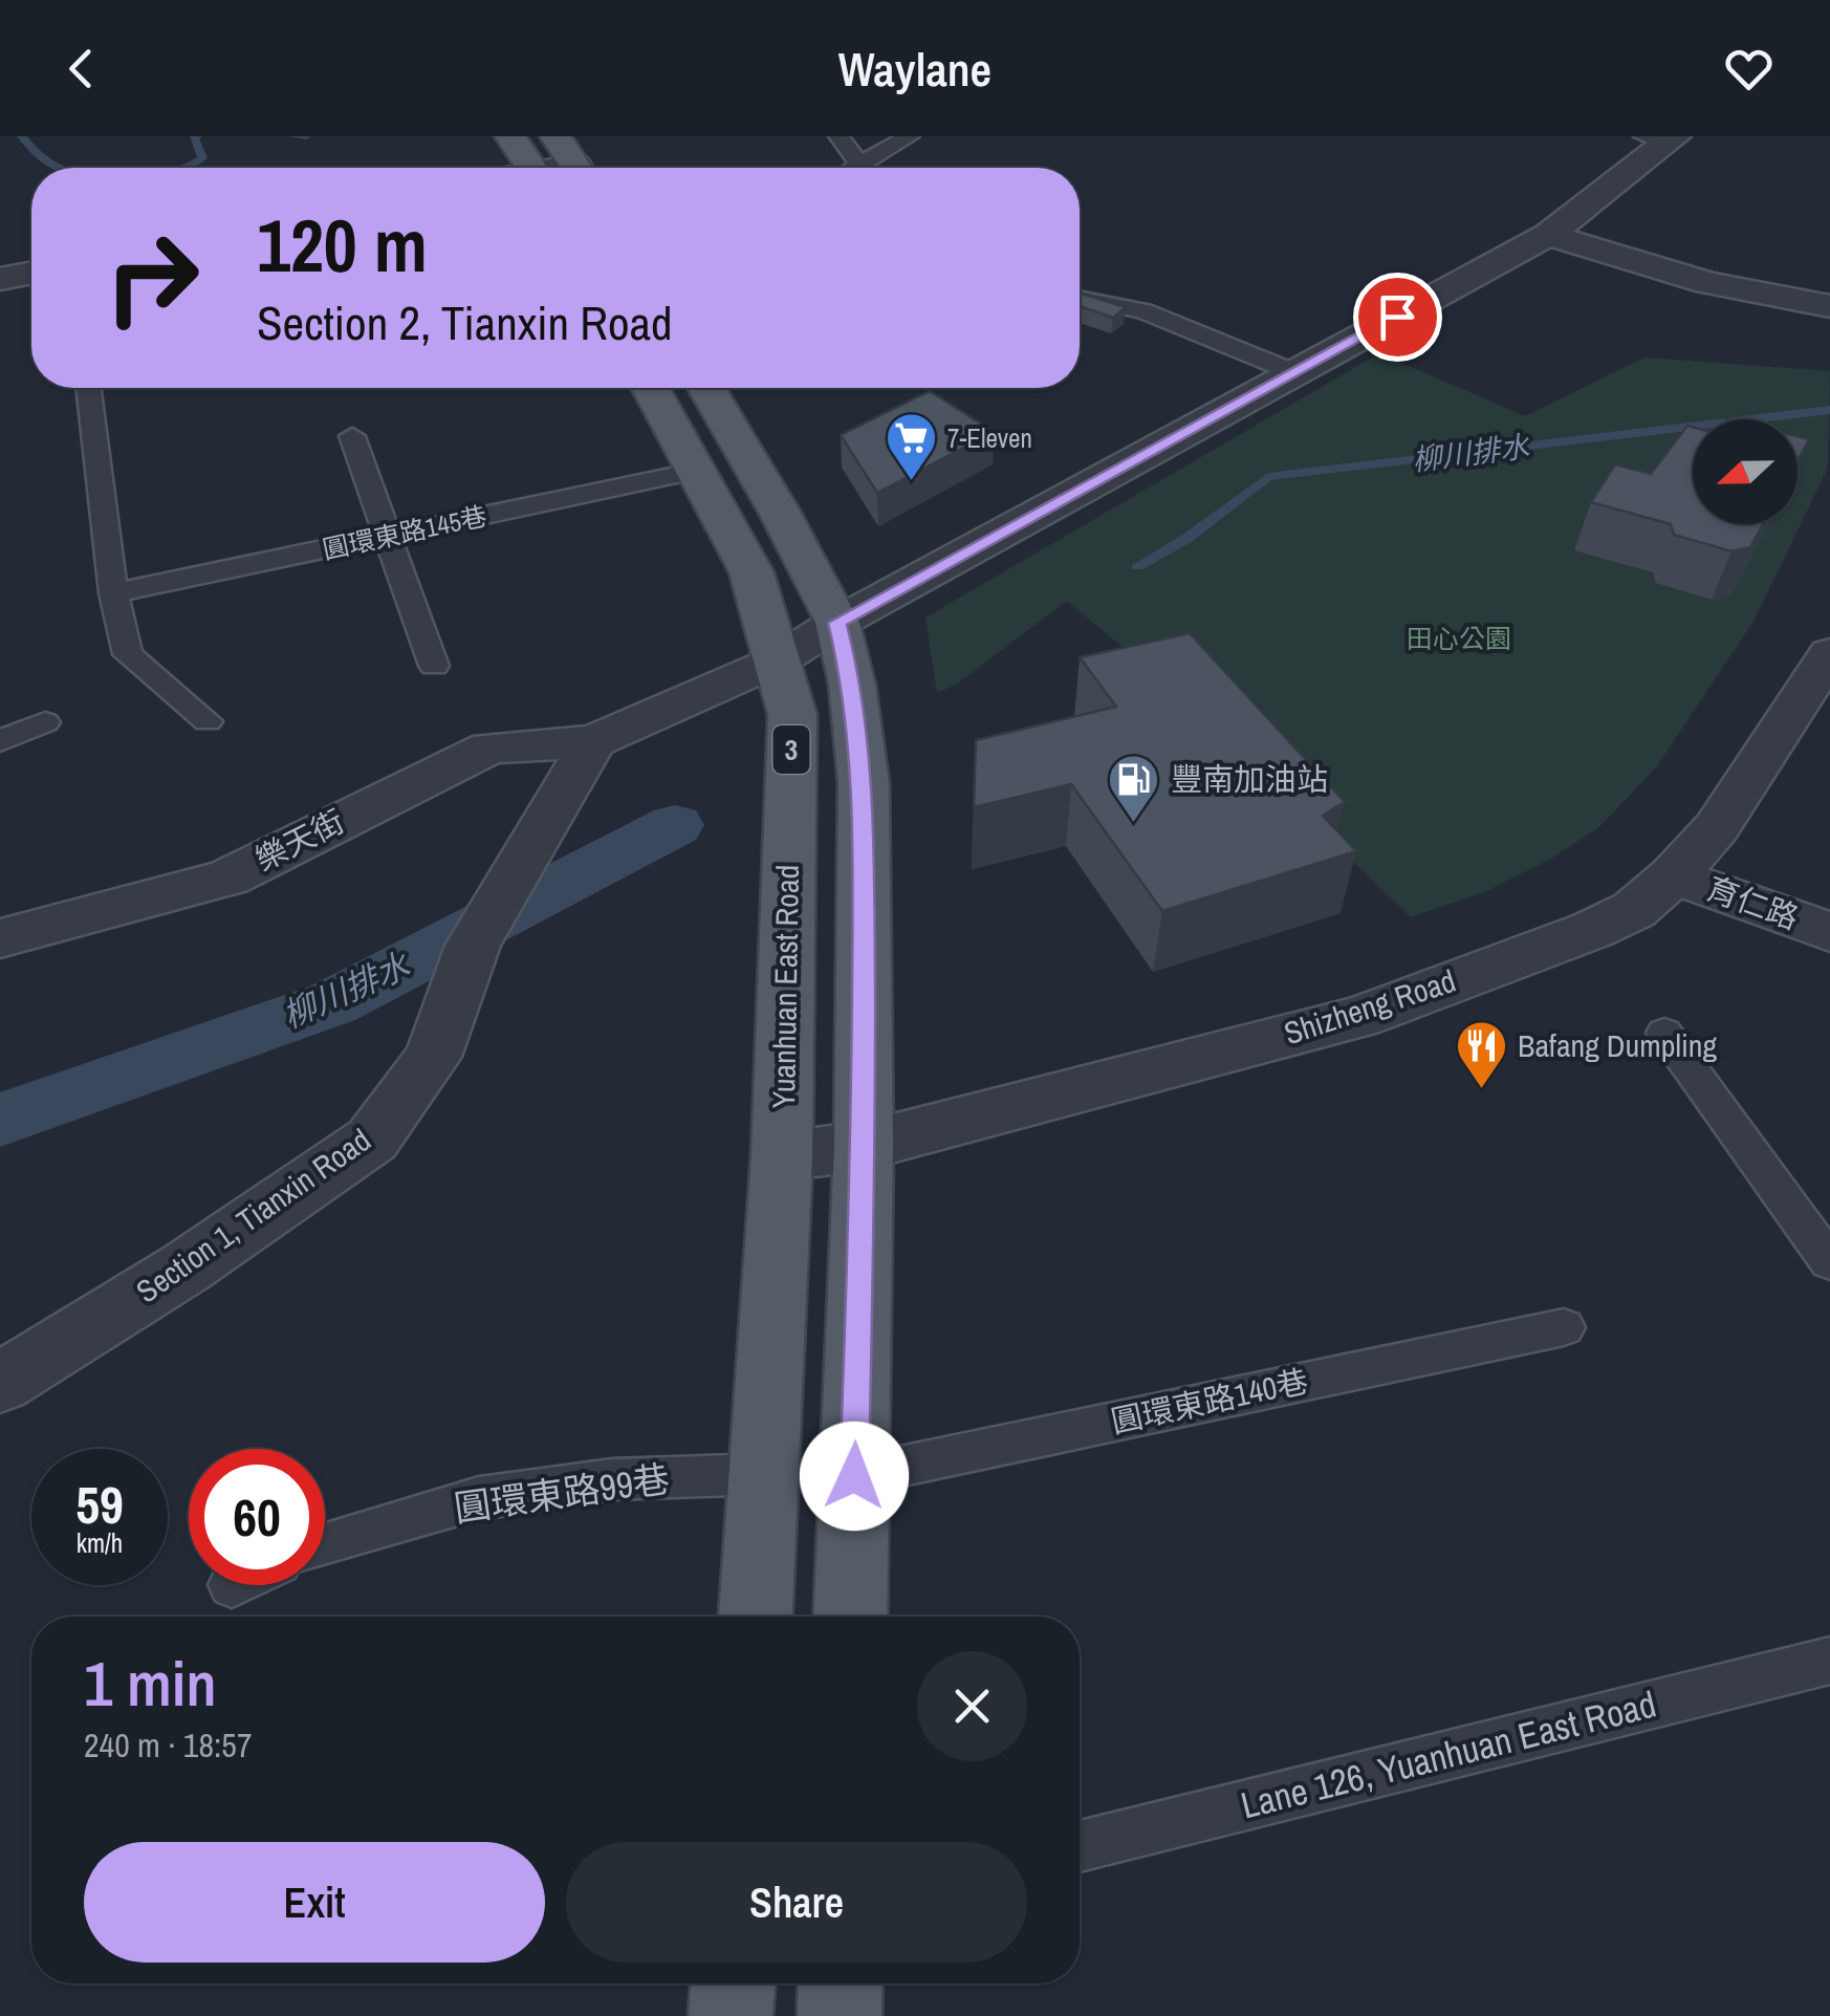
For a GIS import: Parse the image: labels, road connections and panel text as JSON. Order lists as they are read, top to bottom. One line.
{"streets":{"main road":["3","Yuanhuan East Road"],"street":["樂天街","育仁路","Shizheng Road","Section 1, Tianxin Road"],"lane":["圓環東路145巷","圓環東路140巷","圓環東路99巷","Lane 126, Yuanhuan East Road"]},"crossings":[["圓環東路145巷","Yuanhuan East Road"],["3","Shizheng Road"],["3","圓環東路140巷"],["樂天街","Section 1, Tianxin Road"],["育仁路","Shizheng Road"],["Yuanhuan East Road","Shizheng Road"],["Yuanhuan East Road","圓環東路99巷"]],"water":["柳川排水"],"parks":["田心公園"],"places":{"supermarket":["7-Eleven"],"fuel station":["豐南加油站"],"restaurant":["Bafang Dumpling"]},"north":"left","page":{"header":"Waylane","turn":["120 m","Section 2, Tianxin Road"],"speed":"59 km/h","limit":"60","heading":["1 min","240 m · 18:57"],"buttons":["Exit","Share"]}}
